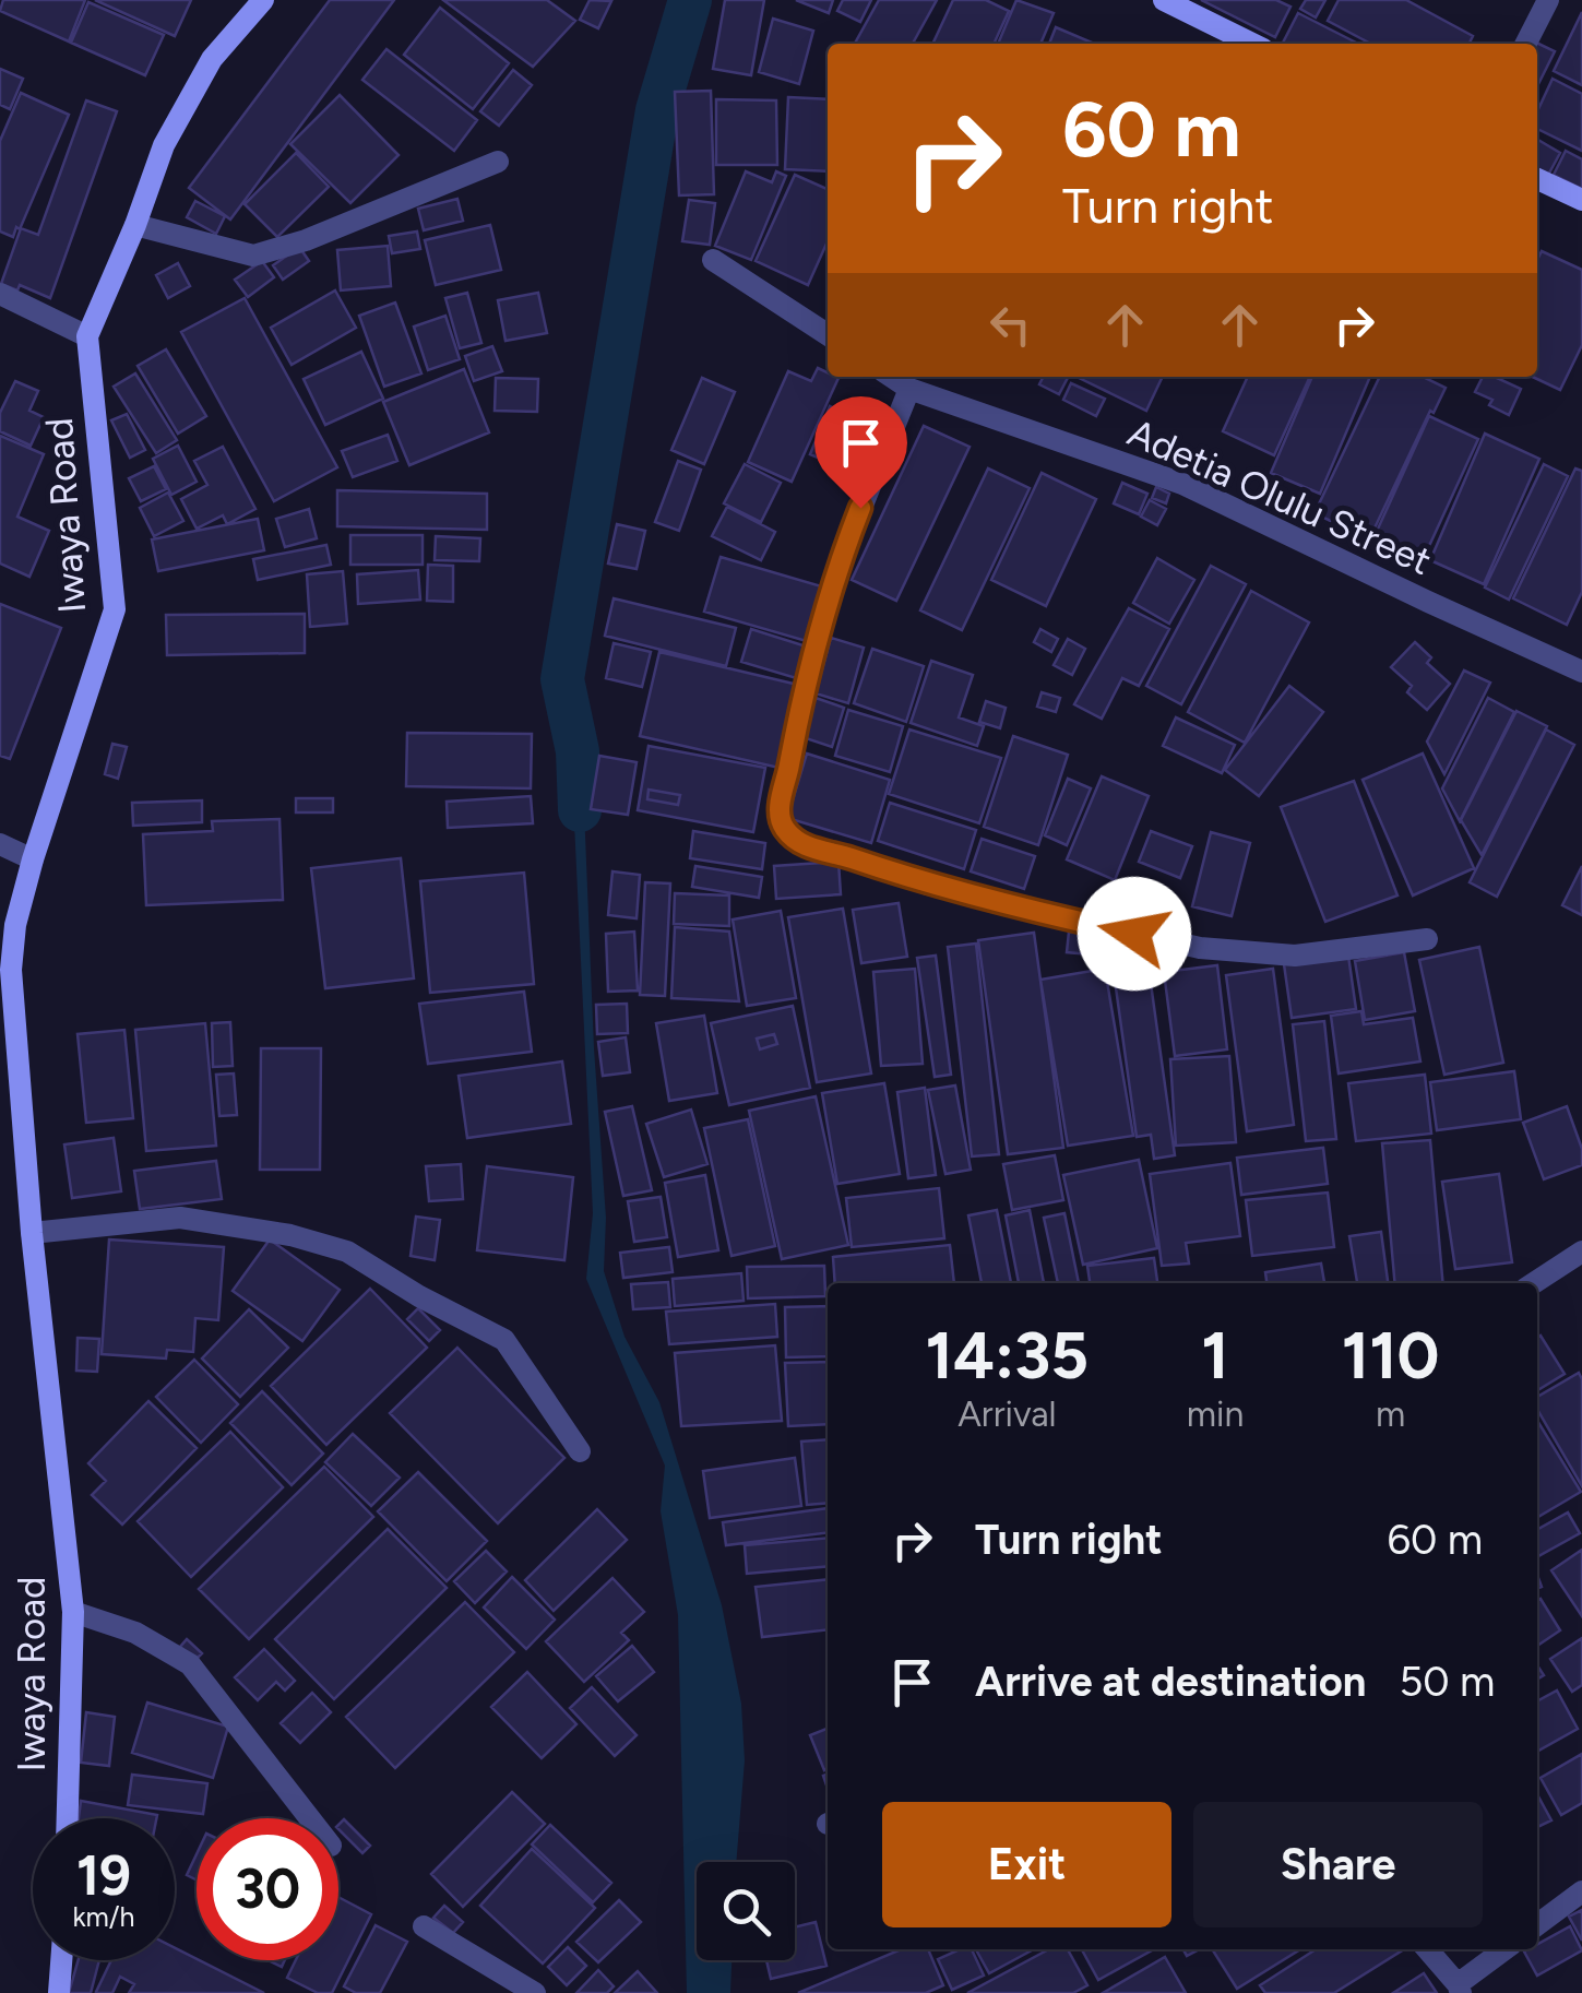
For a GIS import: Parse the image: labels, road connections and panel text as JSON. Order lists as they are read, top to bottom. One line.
{"streets":{"street":["Adetia Olulu Street","Iwaya Road"]},"page":{"turn":["60 m","Turn right"],"eta":["14:35","Arrival","1","min","110","m"],"list":[{"name":"Turn right","value":"60 m"},{"name":"Arrive at destination","value":"50 m"}],"buttons":["Exit","Share"],"speed":"19 km/h","limit":"30"}}
